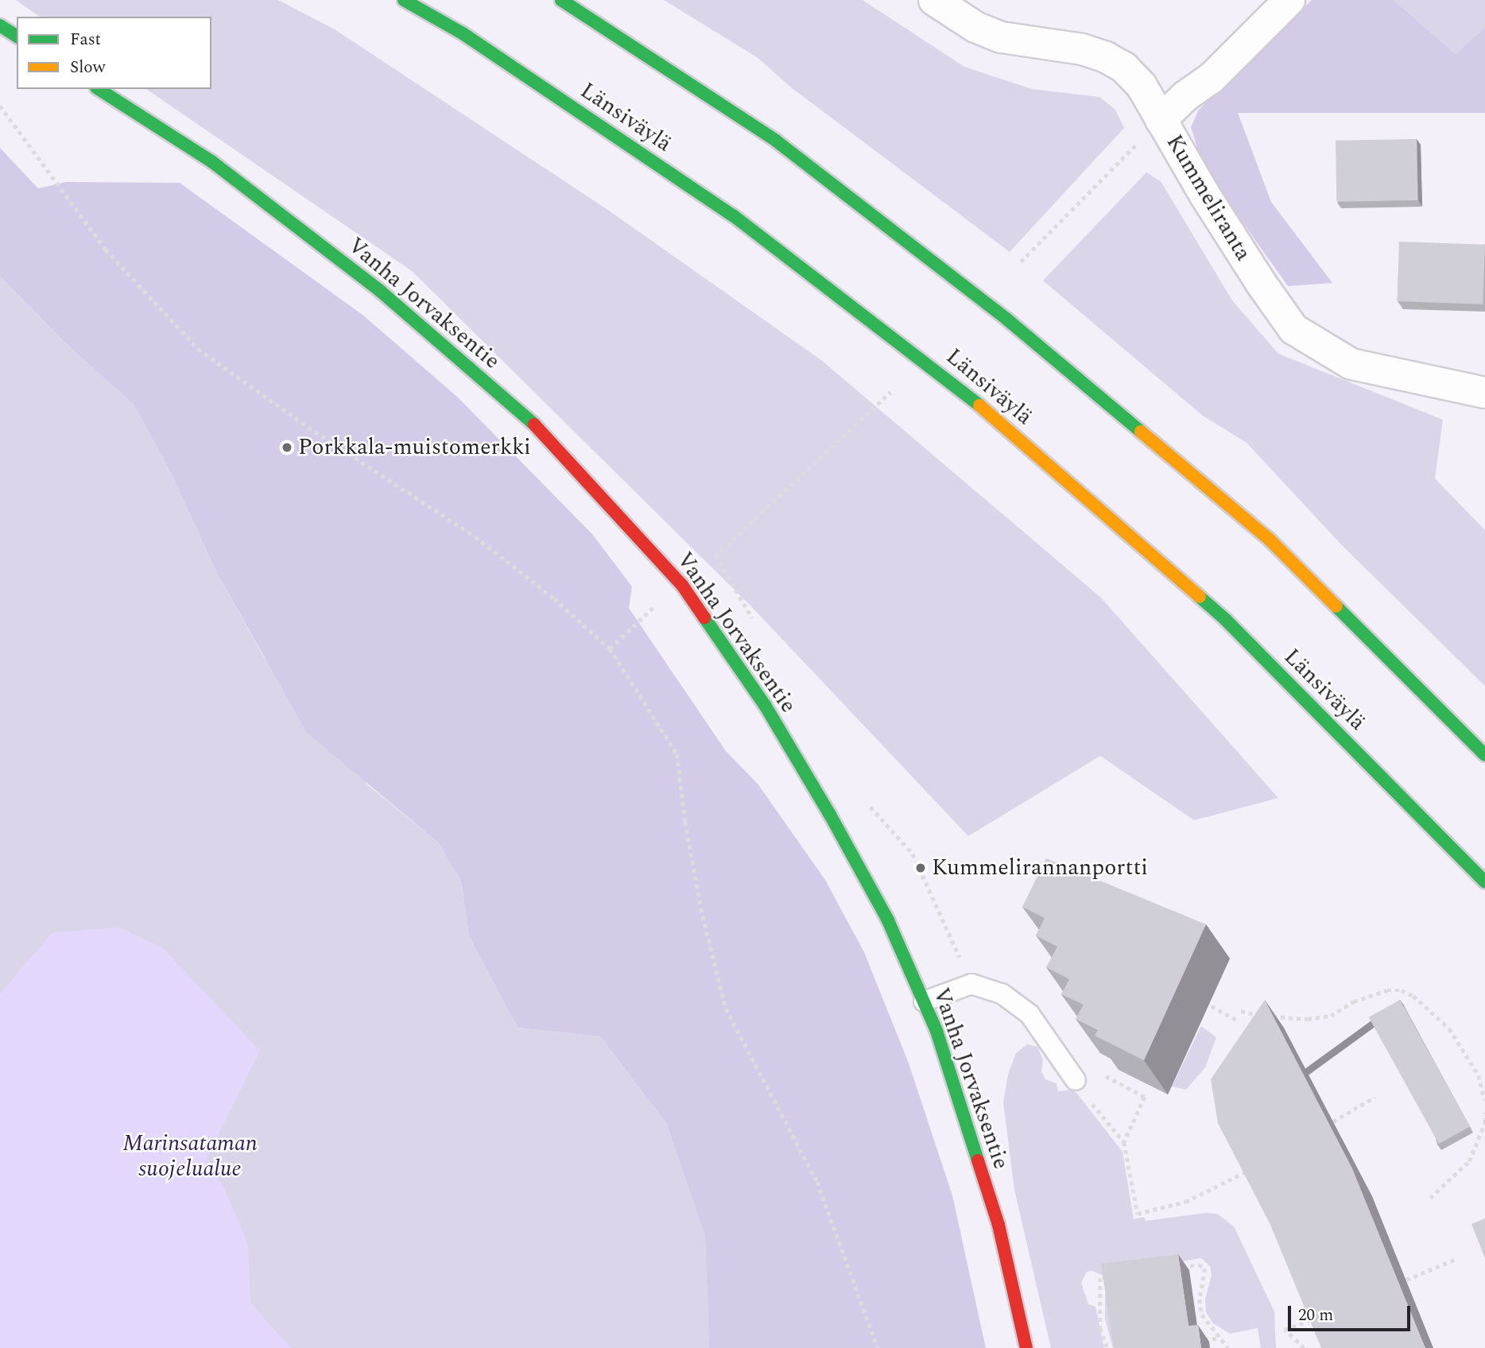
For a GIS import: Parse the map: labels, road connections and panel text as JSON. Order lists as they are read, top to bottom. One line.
{"streets":{"main road":["Länsiväylä","Vanha Jorvaksentie"],"street":["Kummeliranta"]},"parks":["Marinsataman suojelualue"],"places":["Porkkala-muistomerkki","Kummelirannanportti"],"legend":["Fast","Slow"],"scale_bar":"20 m"}
